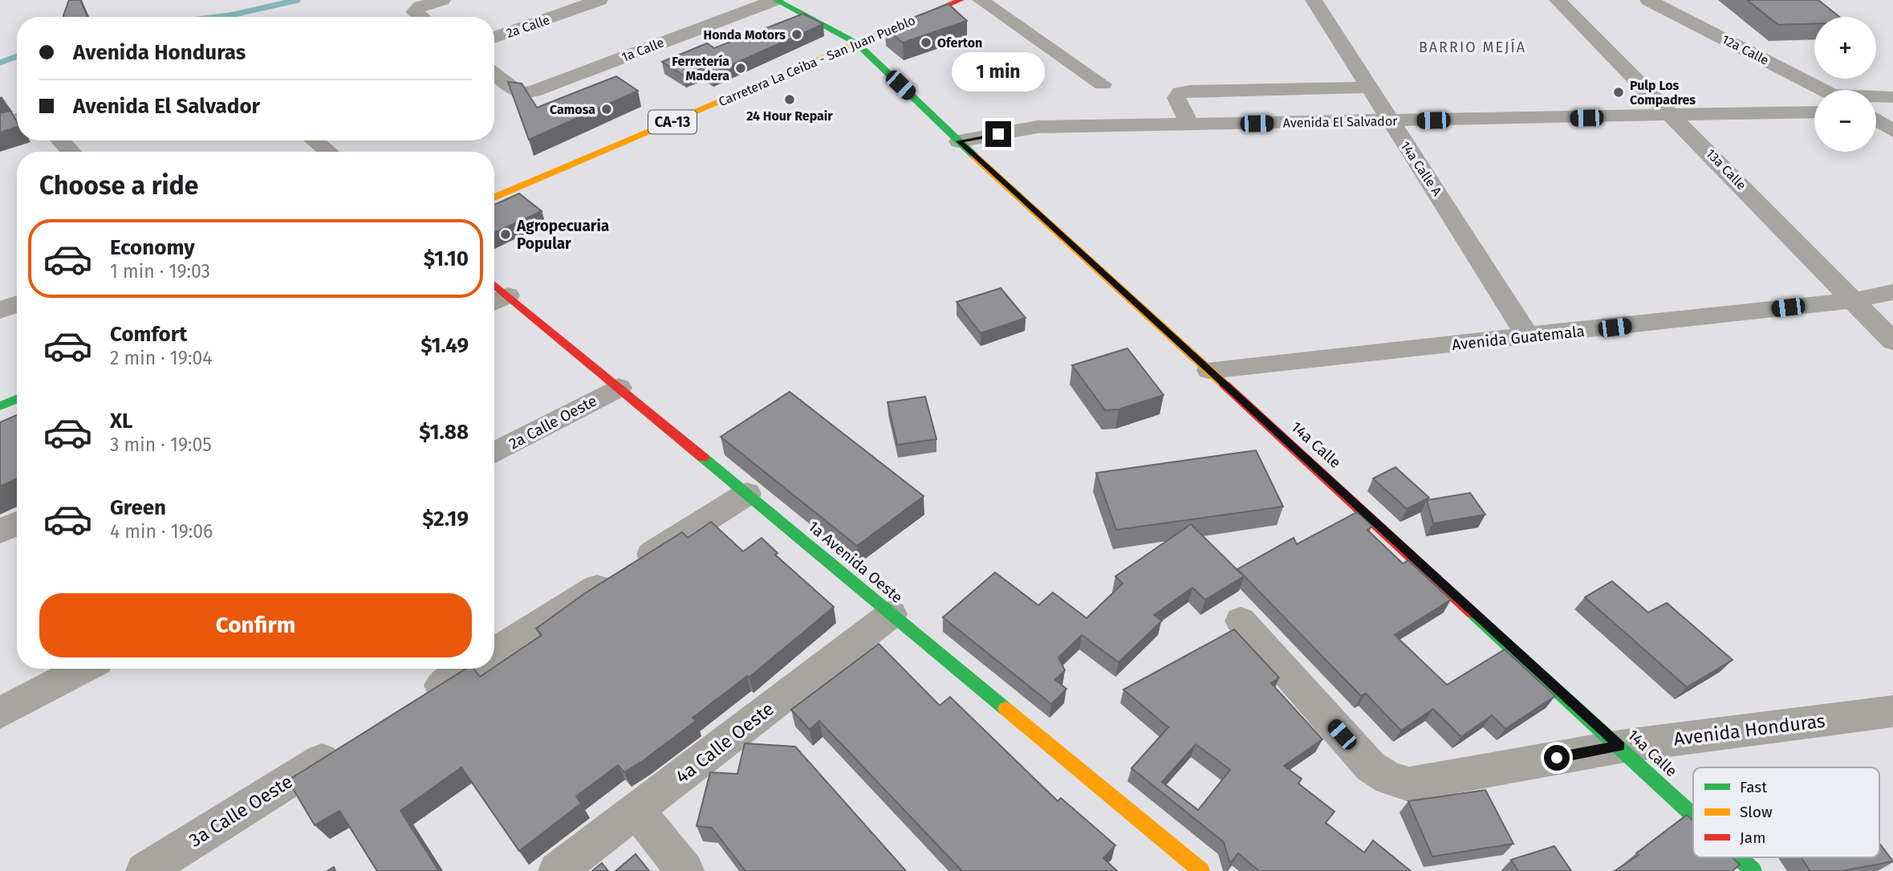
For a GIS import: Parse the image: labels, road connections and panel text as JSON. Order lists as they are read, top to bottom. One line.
{"streets":{"street":["2a Calle","1a Calle","12a Calle","Carretera La Ceiba - San Juan Pueblo","CA-13","Avenida El Salvador","14a Calle A","13a Calle","Avenida Guatemala","2a Calle Oeste","14a Calle","1a Avenida Oeste","Avenida Honduras","4a Calle Oeste","3a Calle Oeste"]},"crossings":[["1a Calle","14a Calle"],["Carretera La Ceiba - San Juan Pueblo","14a Calle"],["Avenida El Salvador","14a Calle A"],["Avenida El Salvador","13a Calle"],["Avenida El Salvador","14a Calle"],["14a Calle A","Avenida Guatemala"],["13a Calle","Avenida Guatemala"],["Avenida Guatemala","14a Calle"],["2a Calle Oeste","1a Avenida Oeste"],["14a Calle","Avenida Honduras"],["1a Avenida Oeste","4a Calle Oeste"]],"districts":["BARRIO MEJÍA"],"places":["Honda Motors","Oferton","Ferretería Madera","Pulp Los Compadres","24 Hour Repair","Camosa","Agropecuaria Popular"],"legend":["Fast","Slow","Jam"],"page":{"map_buttons":["+","−"],"banner":["Avenida Honduras","Avenida El Salvador"],"bubble":"1 min","heading":"Choose a ride","list":[{"name":"Economy","note":"1 min · 19:03","value":"$1.10"},{"name":"Comfort","note":"2 min · 19:04","value":"$1.49"},{"name":"XL","note":"3 min · 19:05","value":"$1.88"},{"name":"Green","note":"4 min · 19:06","value":"$2.19"}],"buttons":"Confirm"}}
